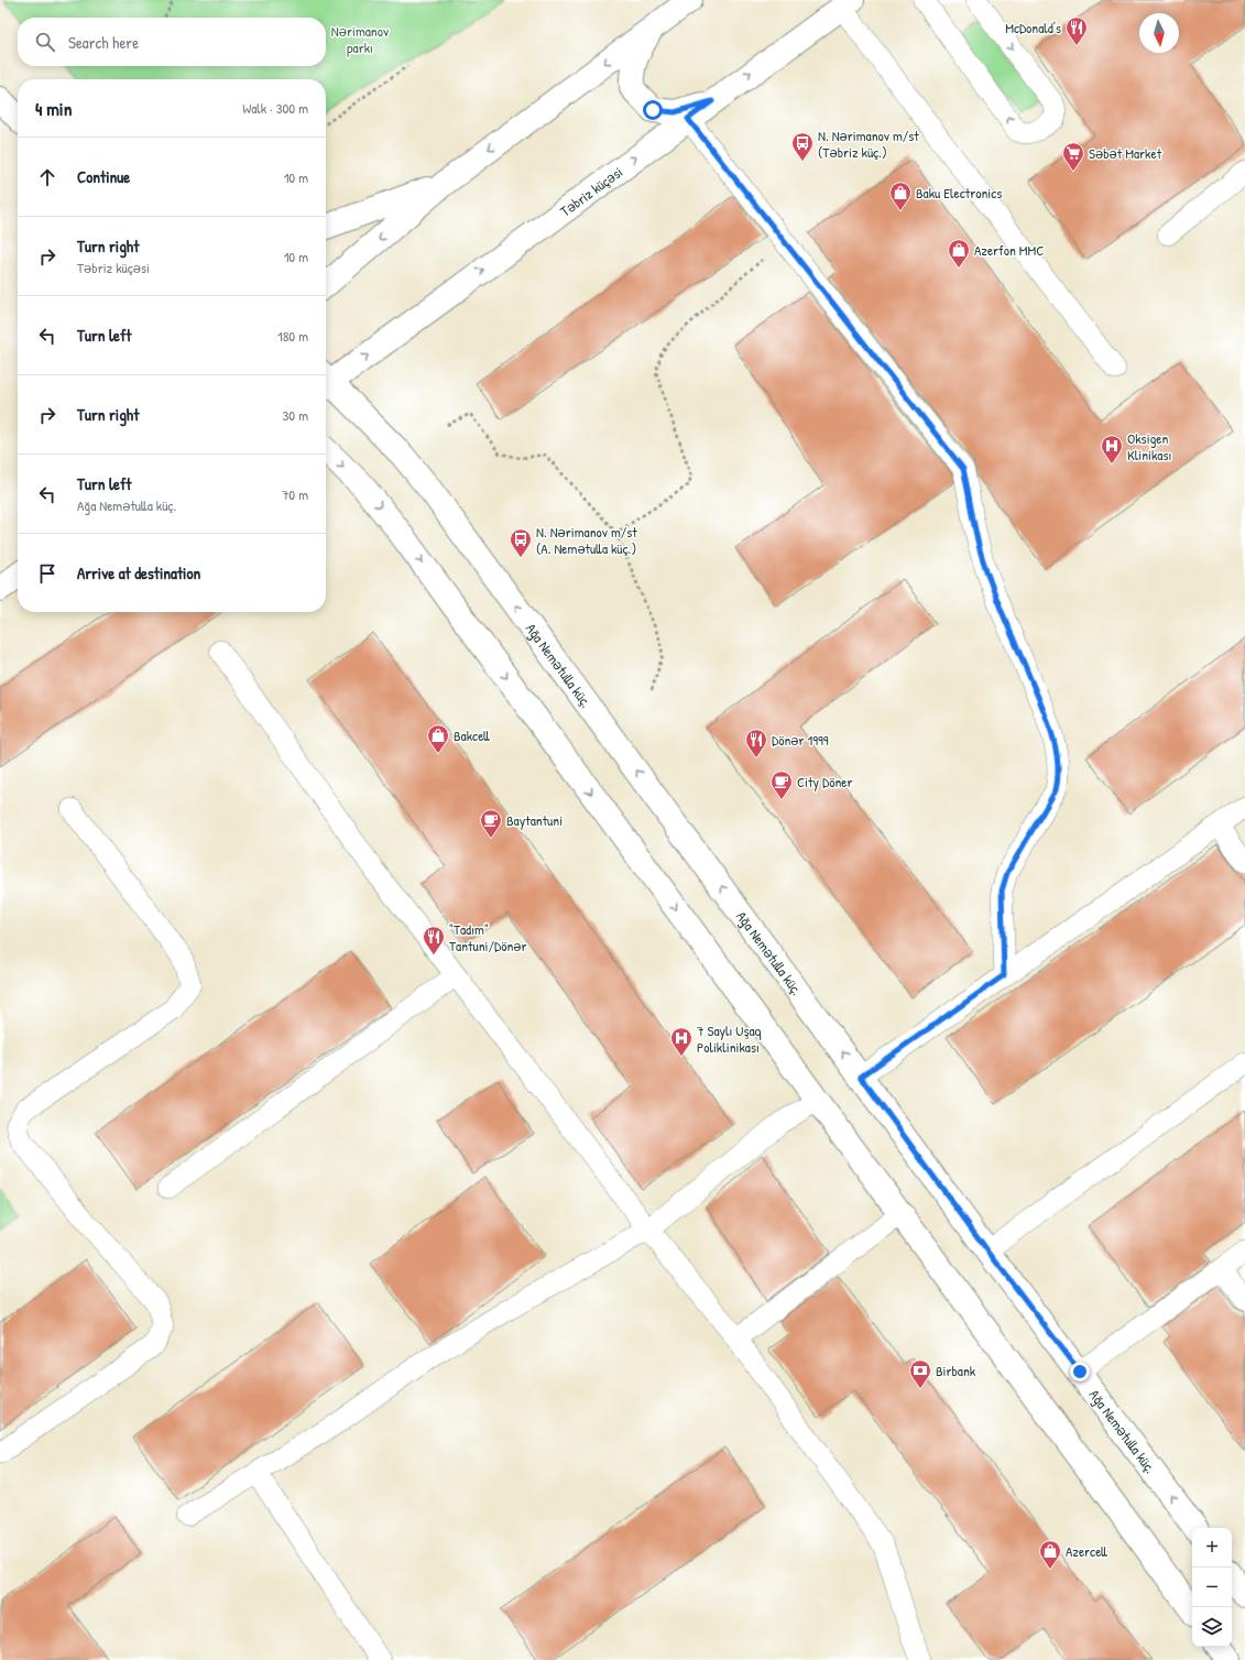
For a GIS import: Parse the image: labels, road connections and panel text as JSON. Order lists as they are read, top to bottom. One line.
{"streets":{"main road":["Təbriz küçəsi","Ağa Nemətulla küç."]},"parks":["Nərimanov parkı"],"places":{"restaurant":["McDonald's","Dönər 1999","\"Tadım\" Tantuni/Dönər"],"bus stop":["N. Nərimanov m/st (Təbriz küç.)","N. Nərimanov m/st (A. Nemətulla küç.)"],"supermarket":["Səbət Market"],"shop":["Baku Electronics","Azerfon MMC","Bakcell","Azercell"],"hospital":["Oksigen Klinikası","7 Saylı Uşaq Poliklinikası"],"cafe":["City Döner","Baytantuni"],"bank":["Birbank"]},"north":"bottom","page":{"search":"Search here","heading":["4 min","Walk · 300 m"],"list":[["Continue","10 m"],["Turn right","Təbriz küçəsi","10 m"],["Turn left","180 m"],["Turn right","30 m"],["Turn left","Ağa Nemətulla küç.","70 m"],"Arrive at destination"],"map_buttons":["+","−"]}}
